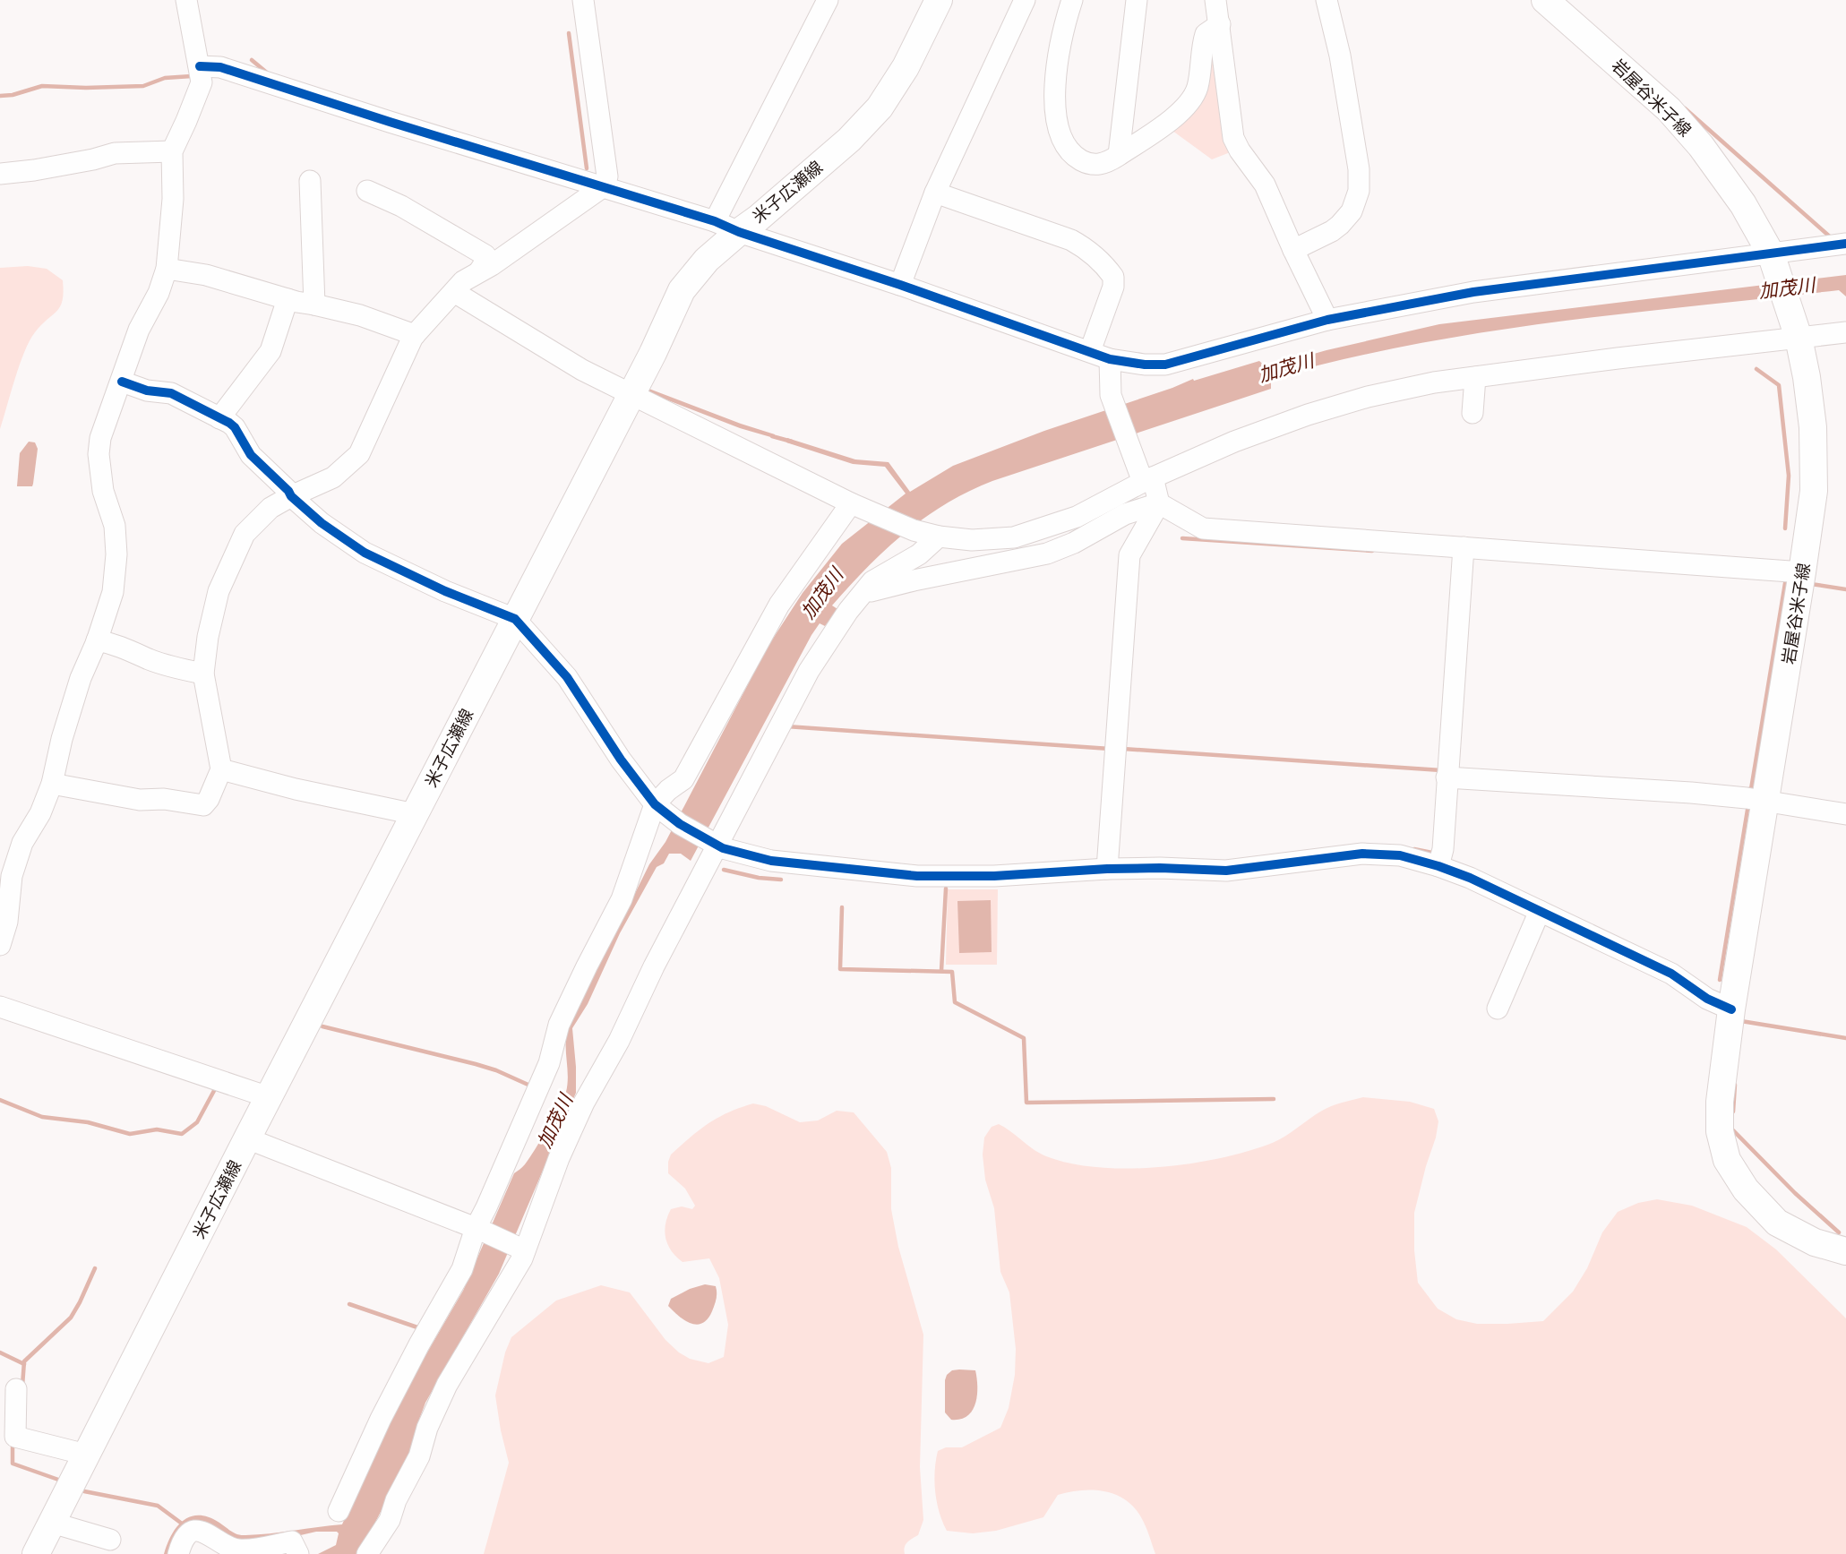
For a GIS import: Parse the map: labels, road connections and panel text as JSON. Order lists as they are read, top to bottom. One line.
{"streets":{"main road":["岩屋谷米子線","米子広瀬線"]},"water":["加茂川"]}
